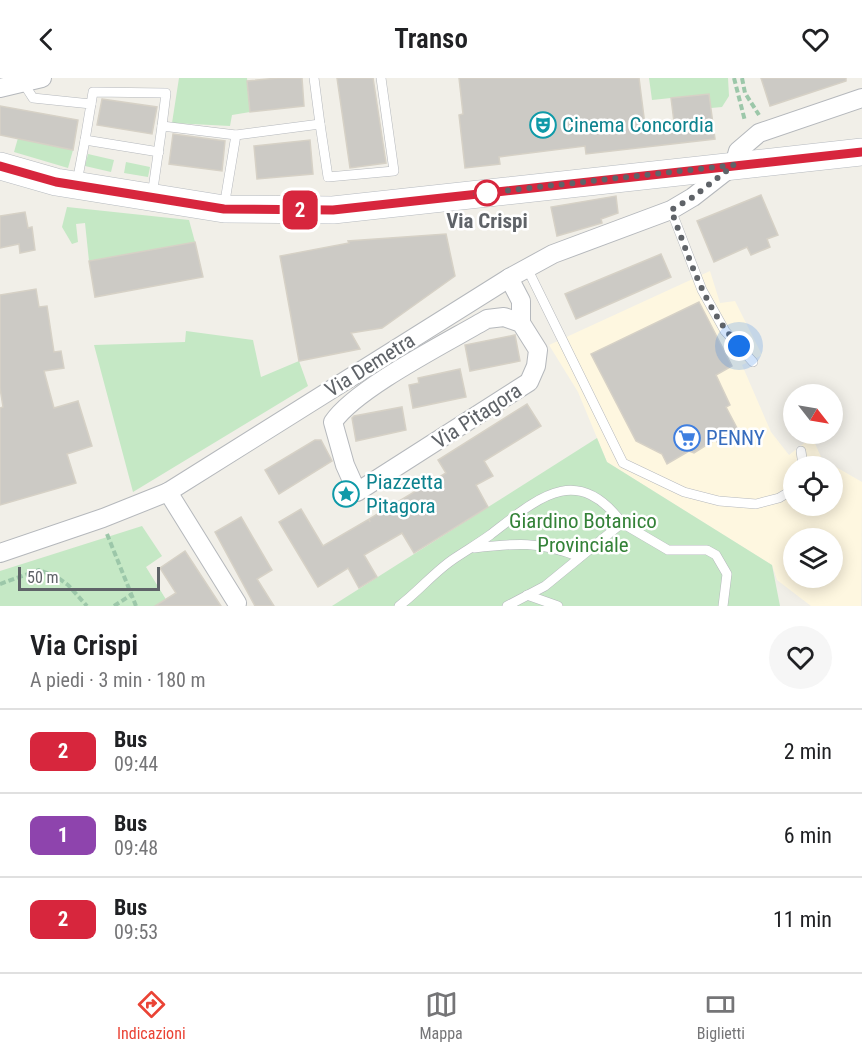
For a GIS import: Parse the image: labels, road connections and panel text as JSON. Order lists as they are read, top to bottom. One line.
{"streets":{"street":["Via Demetra","Via Pitagora"]},"crossings":[["Via Demetra","Via Pitagora"]],"parks":["Giardino Botanico Provinciale"],"places":{"theatre":["Cinema Concordia"],"other":["Via Crispi"],"supermarket":["PENNY"],"place":["Piazzetta Pitagora"]},"lines":["bus line 2"],"scale_bar":"50 m","north":"bottom right","page":{"header":"Transo","on_map":"2","scale":"50 m","heading":["Via Crispi","A piedi · 3 min · 180 m"],"list":[{"mark":"2","name":"Bus","note":"09:44","value":"2 min"},{"mark":"1","name":"Bus","note":"09:48","value":"6 min"},{"mark":"2","name":"Bus","note":"09:53","value":"11 min"}],"tabs":["Indicazioni","Mappa","Biglietti"]}}
